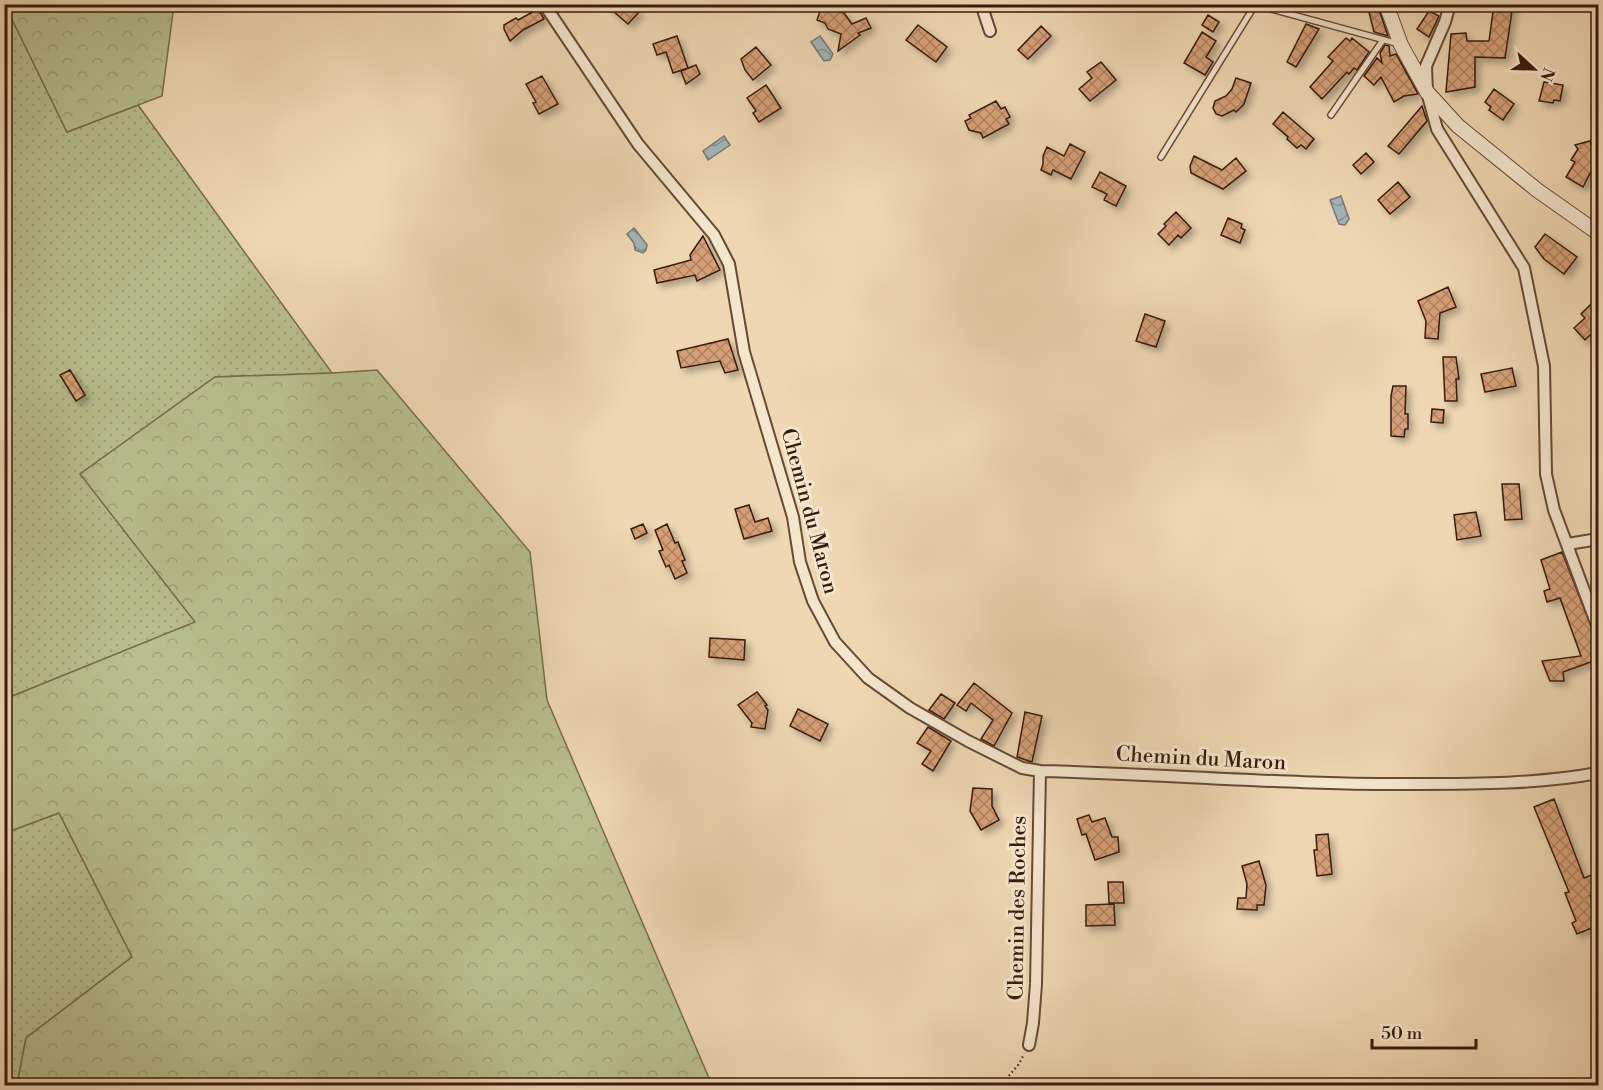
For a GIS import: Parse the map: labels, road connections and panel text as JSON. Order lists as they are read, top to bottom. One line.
{"streets":{"street":["Chemin du Maron","Chemin des Roches"]},"crossings":[["Chemin du Maron","Chemin des Roches"]],"scale_bar":"50 m","north":"right"}
